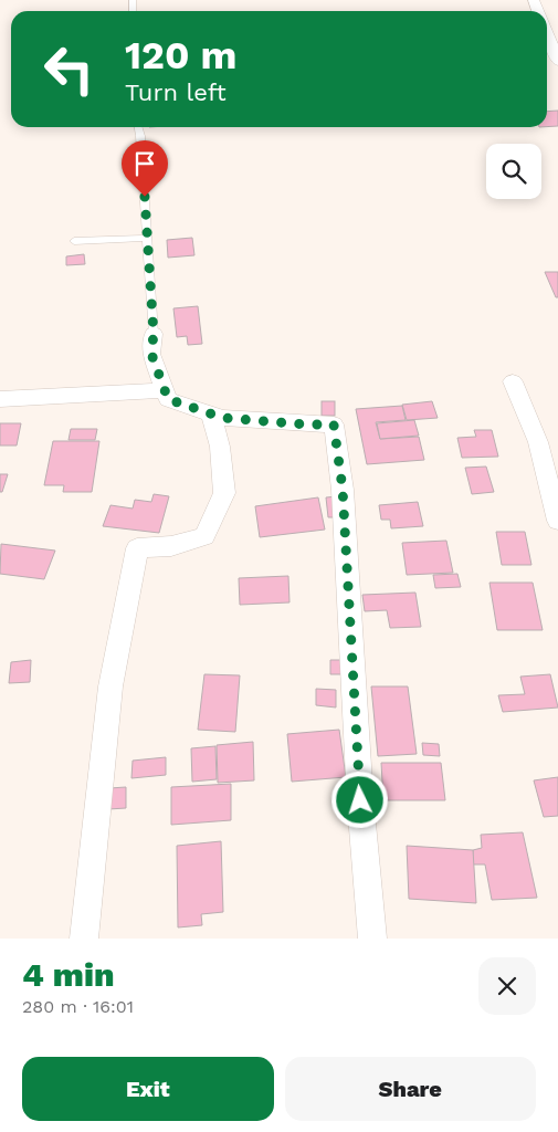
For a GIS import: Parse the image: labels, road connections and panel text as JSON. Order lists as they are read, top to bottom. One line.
{"page":{"turn":["120 m","Turn left"],"heading":["4 min","280 m · 16:01"],"buttons":["Exit","Share"]}}
